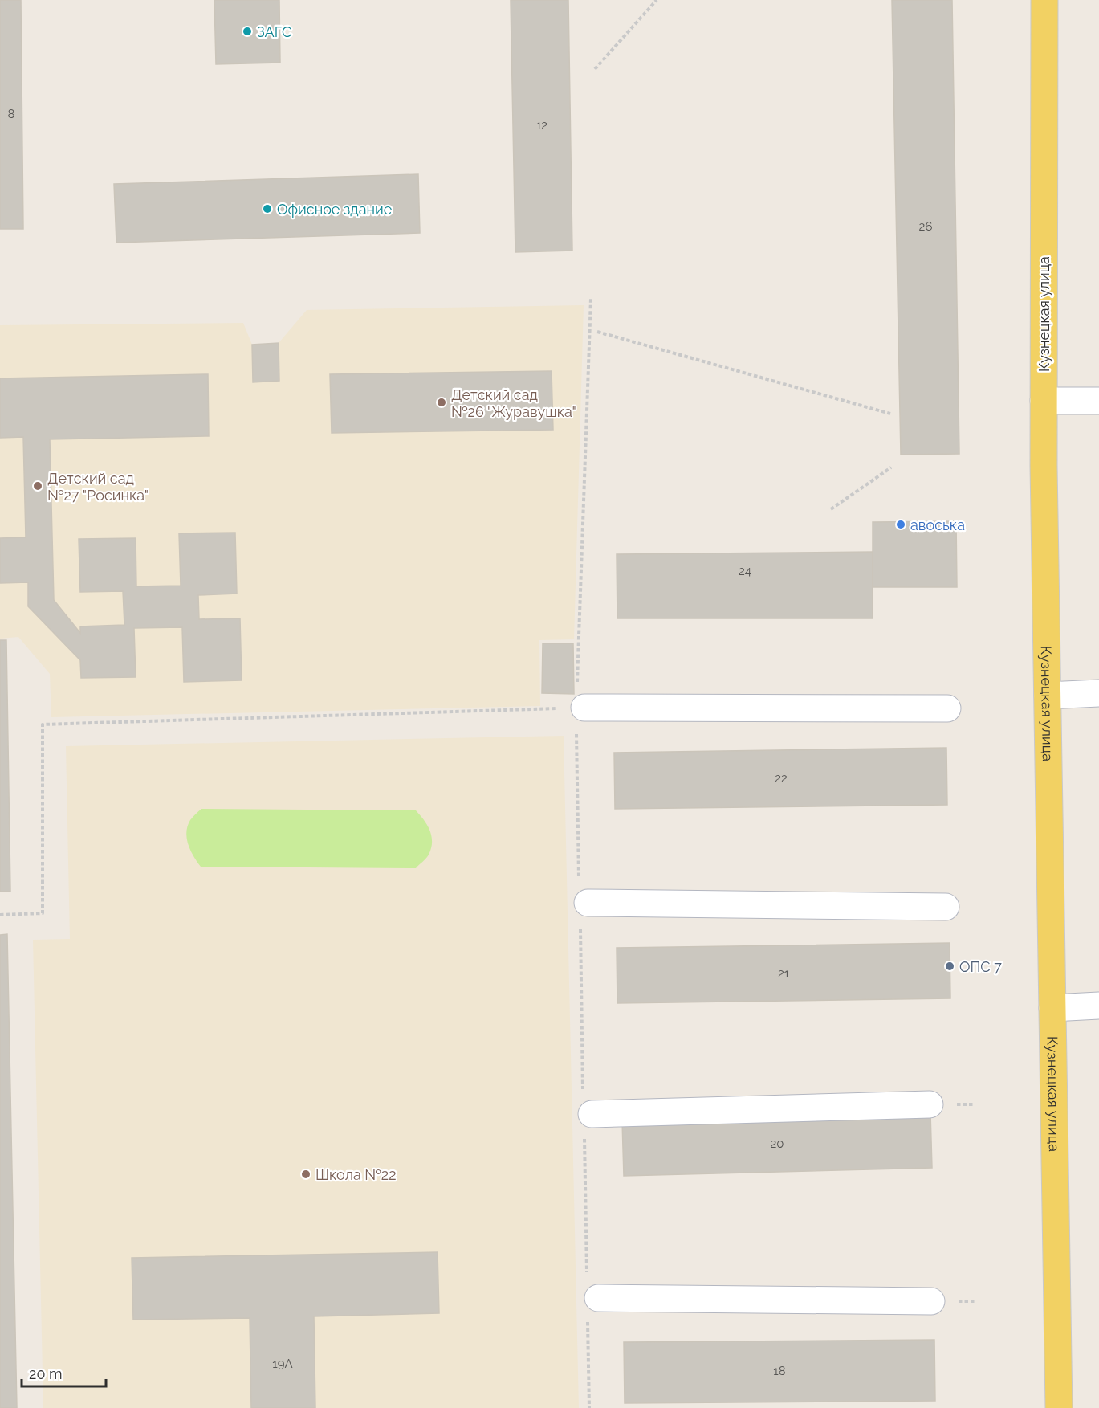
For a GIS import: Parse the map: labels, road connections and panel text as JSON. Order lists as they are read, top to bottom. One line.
{"streets":{"main road":["Кузнецкая улица"]},"places":["ЗАГС","Офисное здание","Детский сад №26 \"Журавушка\"","Детский сад №27 \"Росинка\"","авоська","ОПС 7","Школа №22"],"house_numbers":["8","12","26","24","22","21","20","19А","18"],"scale_bar":"20 m"}
